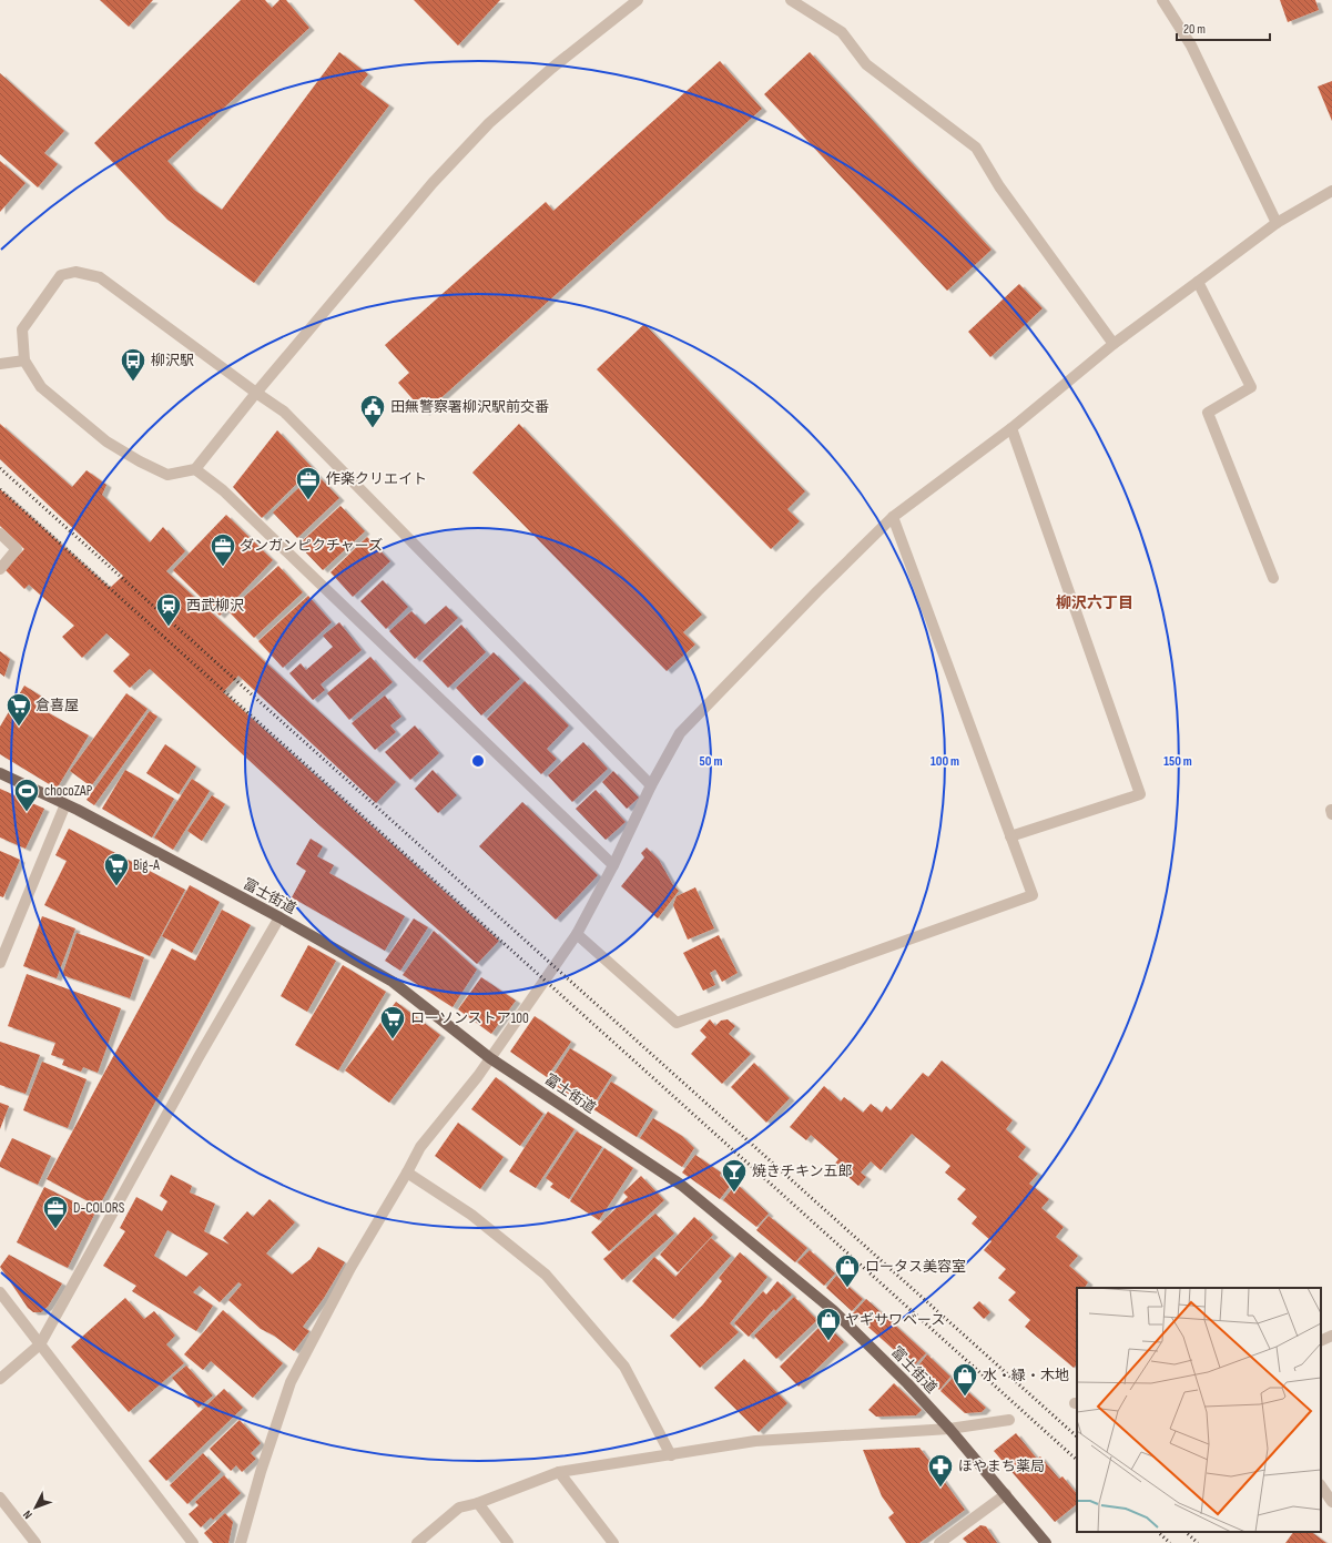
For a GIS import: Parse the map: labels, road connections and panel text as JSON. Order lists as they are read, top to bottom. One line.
{"streets":{"main road":["富士街道"]},"districts":["柳沢六丁目"],"places":{"bus stop":["柳沢駅"],"public building":["田無警察署柳沢駅前交番"],"office":["作楽クリエイト","ダンガンピクチャーズ","D-COLORS"],"station":["西武柳沢"],"supermarket":["倉喜屋","Big-A","ローソンストア100"],"sports":["chocoZAP"],"bar":["焼きチキン五郎"],"shop":["ロータス美容室","ヤギサワベース","水・緑・木地"],"pharmacy":["ほやまち薬局"]},"scale_bar":"20 m","north":"bottom left","rings":["50 m","100 m","150 m"]}
